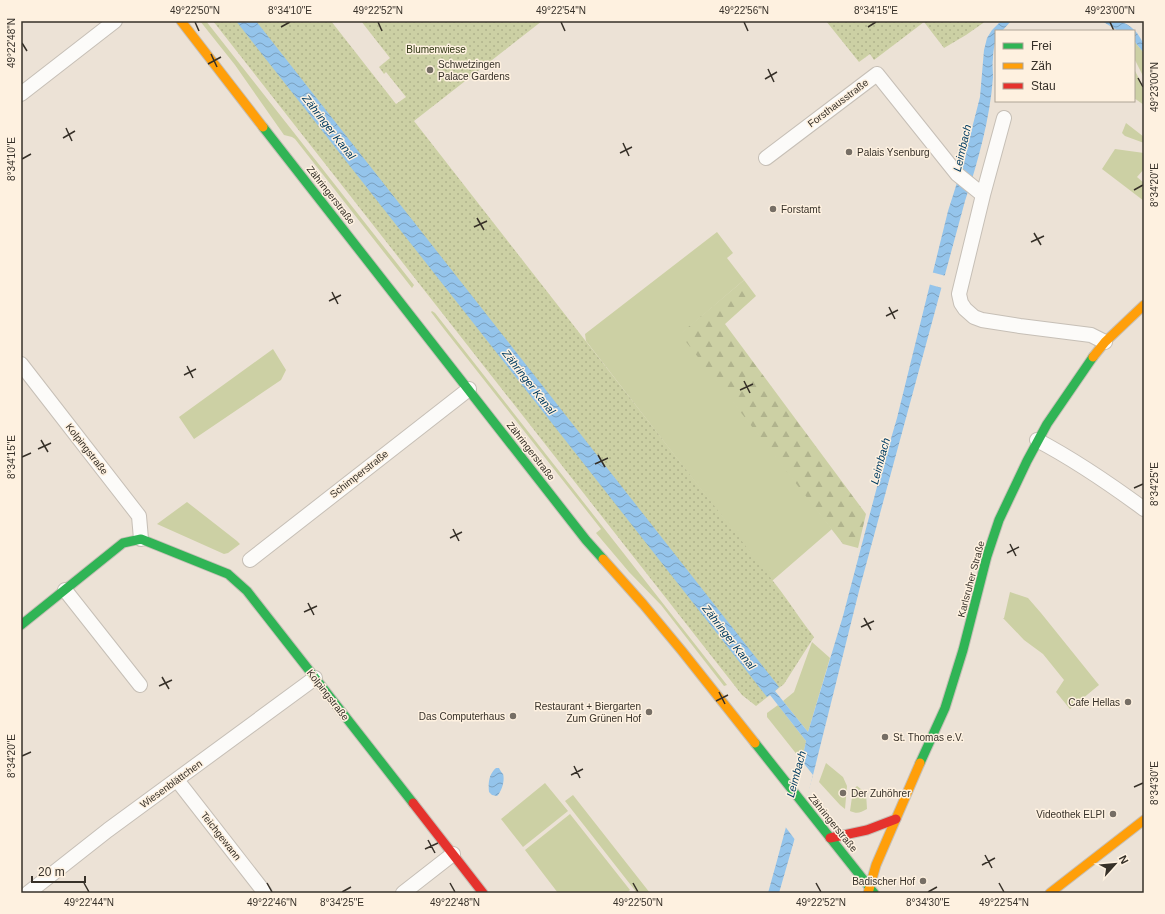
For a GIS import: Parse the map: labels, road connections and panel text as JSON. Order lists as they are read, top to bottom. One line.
{"streets":{"street":["Forsthausstraße","Zähringerstraße","Kolpingstraße","Schimperstraße","Karlsruher Straße","Wiesenblättchen","Teichgewann"]},"crossings":[["Zähringerstraße","Schimperstraße"],["Zähringerstraße","Karlsruher Straße"],["Kolpingstraße","Wiesenblättchen"],["Wiesenblättchen","Teichgewann"]],"water":["Zähringer Kanal","Leimbach"],"parks":["Blumenwiese"],"places":["Schwetzingen Palace Gardens","Palais Ysenburg","Forstamt","Cafe Hellas","Restaurant + Biergarten Zum Grünen Hof","Das Computerhaus","St. Thomas e.V.","Der Zuhöhrer","Videothek ELPI","Badischer Hof"],"legend":["Frei","Zäh","Stau"],"scale_bar":"20 m","north":"top right","coordinates":["49°22'50\"N","8°34'10\"E","49°22'52\"N","49°22'54\"N","49°22'56\"N","8°34'15\"E","49°23'00\"N","49°22'48\"N","8°34'20\"E","8°34'25\"E","8°34'30\"E","49°22'44\"N","49°22'46\"N"]}
